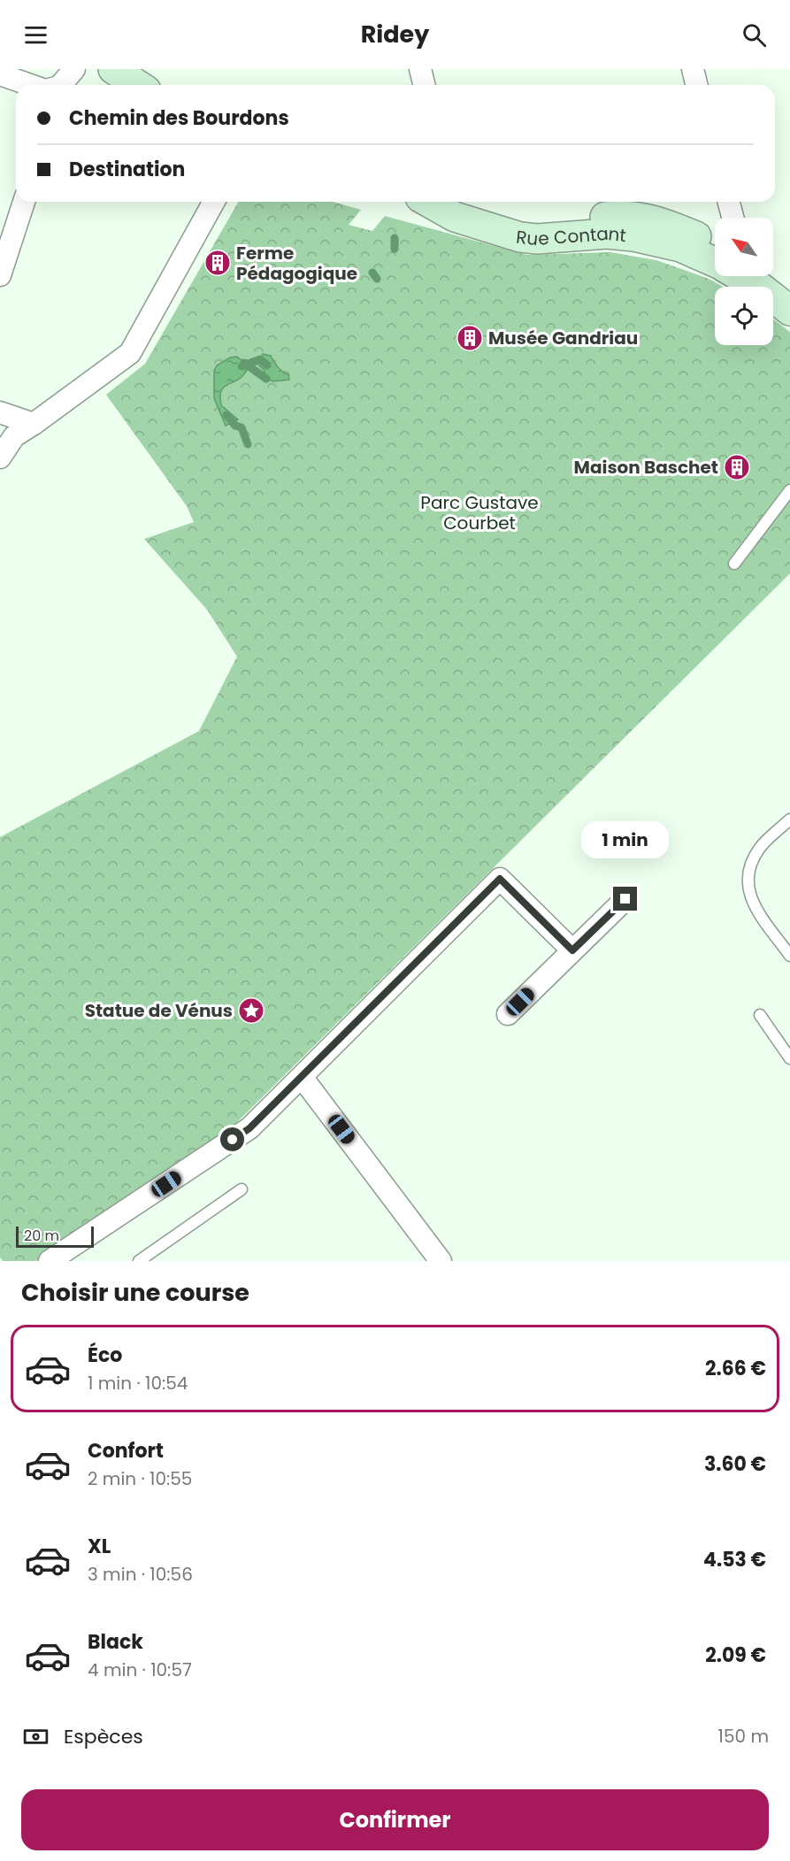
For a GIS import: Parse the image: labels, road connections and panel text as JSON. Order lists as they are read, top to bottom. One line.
{"streets":{"main road":["Rue Contant"]},"parks":["Parc Gustave Courbet"],"places":{"building":["Ferme Pédagogique","Musée Gandriau","Maison Baschet"],"place":["Statue de Vénus"]},"scale_bar":"20 m","north":"top left","page":{"header":"Ridey","banner":["Chemin des Bourdons","Destination"],"bubble":"1 min","scale":"20 m","heading":"Choisir une course","list":[{"name":"Éco","note":"1 min · 10:54","value":"2.66 €"},{"name":"Confort","note":"2 min · 10:55","value":"3.60 €"},{"name":"XL","note":"3 min · 10:56","value":"4.53 €"},{"name":"Black","note":"4 min · 10:57","value":"2.09 €"}],"pay":["Espèces","150 m"],"buttons":"Confirmer"}}
